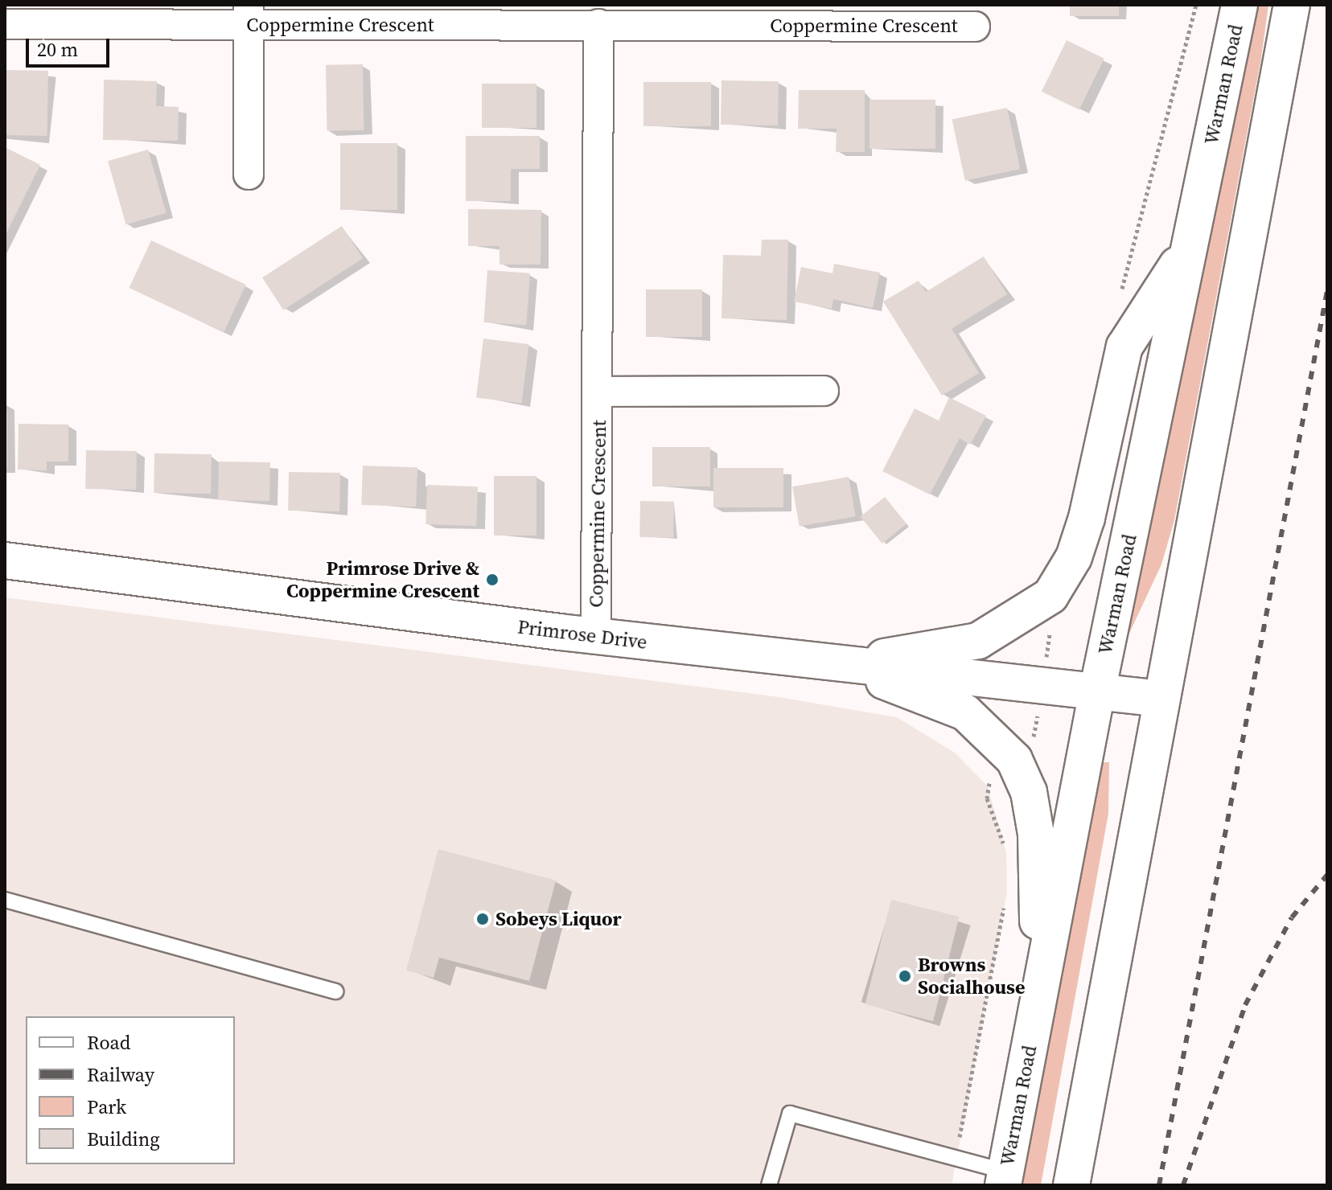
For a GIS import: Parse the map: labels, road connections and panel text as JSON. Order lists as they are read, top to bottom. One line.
{"streets":{"main road":["Warman Road","Primrose Drive"],"street":["Coppermine Crescent"]},"crossings":[["Coppermine Crescent","Primrose Drive"],["Warman Road","Primrose Drive"]],"places":["Primrose Drive & Coppermine Crescent","Sobeys Liquor","Browns Socialhouse"],"legend":["Road","Railway","Park","Building"],"scale_bar":"20 m"}
